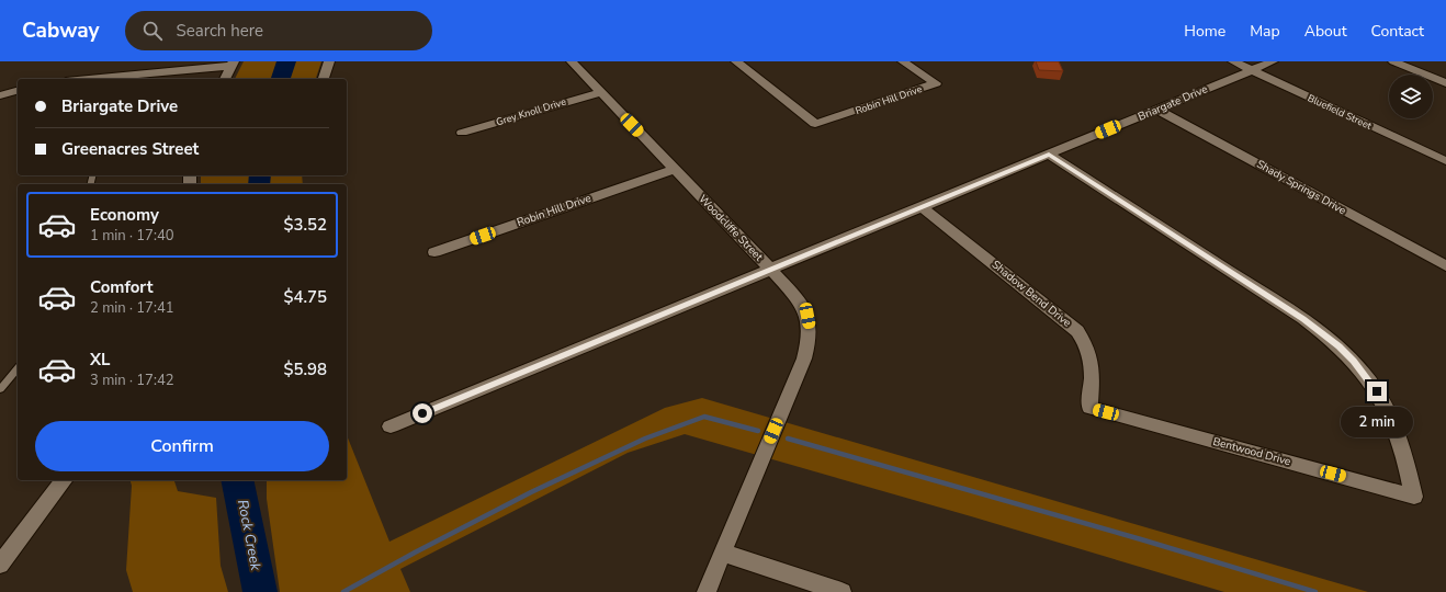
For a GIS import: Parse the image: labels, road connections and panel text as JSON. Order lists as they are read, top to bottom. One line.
{"streets":{"street":["Robin Hill Drive","Briargate Drive","Grey Knoll Drive","Bluefield Street","Shady Springs Drive","Woodcliffe Street","Shadow Bend Drive","Bentwood Drive"]},"crossings":[["Robin Hill Drive","Woodcliffe Street"],["Briargate Drive","Bluefield Street"],["Briargate Drive","Shady Springs Drive"],["Briargate Drive","Woodcliffe Street"],["Briargate Drive","Shadow Bend Drive"],["Briargate Drive","Bentwood Drive"],["Grey Knoll Drive","Woodcliffe Street"],["Shadow Bend Drive","Bentwood Drive"]],"water":["Rock Creek"],"page":{"header":"Cabway","search":"Search here","nav":["Home","Map","About","Contact"],"banner":["Briargate Drive","Greenacres Street"],"list":[{"name":"Economy","note":"1 min · 17:40","value":"$3.52"},{"name":"Comfort","note":"2 min · 17:41","value":"$4.75"},{"name":"XL","note":"3 min · 17:42","value":"$5.98"}],"bubble":"2 min","buttons":"Confirm"}}
